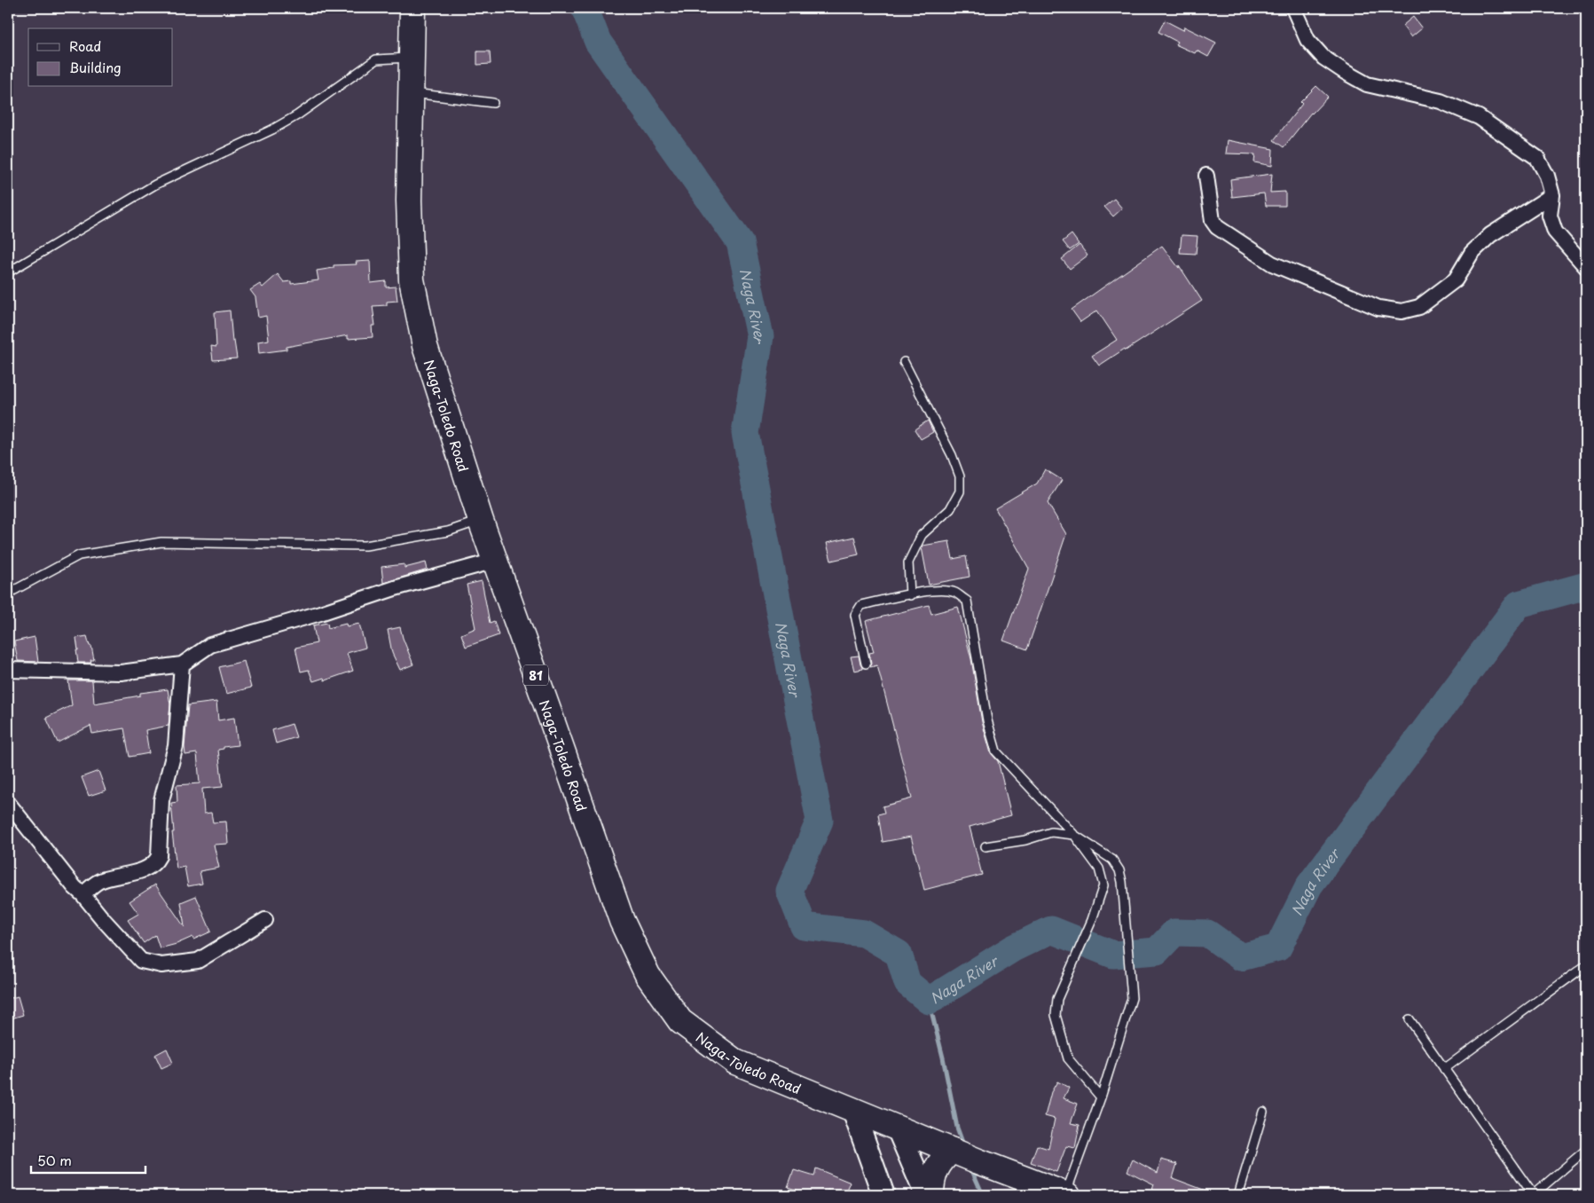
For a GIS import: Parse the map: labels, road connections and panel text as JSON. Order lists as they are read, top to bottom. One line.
{"streets":{"highway":["Naga-Toledo Road","81"]},"water":["Naga River"],"legend":["Road","Building"],"scale_bar":"50 m"}
